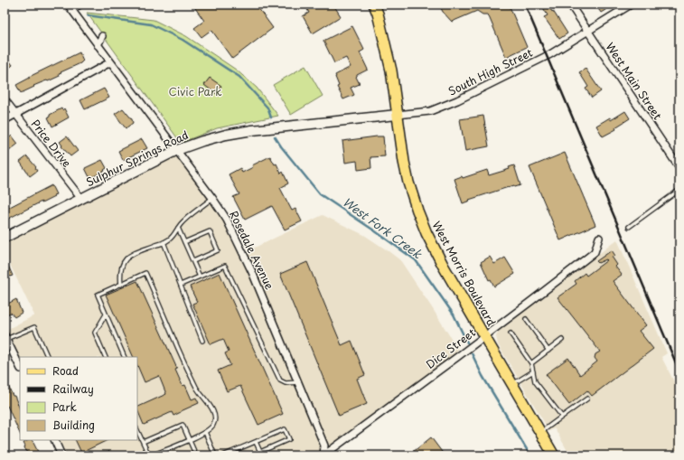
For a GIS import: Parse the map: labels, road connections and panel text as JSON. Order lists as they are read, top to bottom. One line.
{"streets":{"main road":["West Morris Boulevard"],"street":["South High Street","West Main Street","Price Drive","Sulphur Springs Road","Rosedale Avenue","Dice Street"]},"crossings":[["South High Street","West Main Street"],["South High Street","Sulphur Springs Road"],["South High Street","West Morris Boulevard"],["Price Drive","Sulphur Springs Road"],["Sulphur Springs Road","Rosedale Avenue"],["Sulphur Springs Road","West Morris Boulevard"],["Rosedale Avenue","Dice Street"],["West Morris Boulevard","Dice Street"]],"water":["West Fork Creek"],"parks":["Civic Park"],"legend":["Road","Railway","Park","Building"]}
